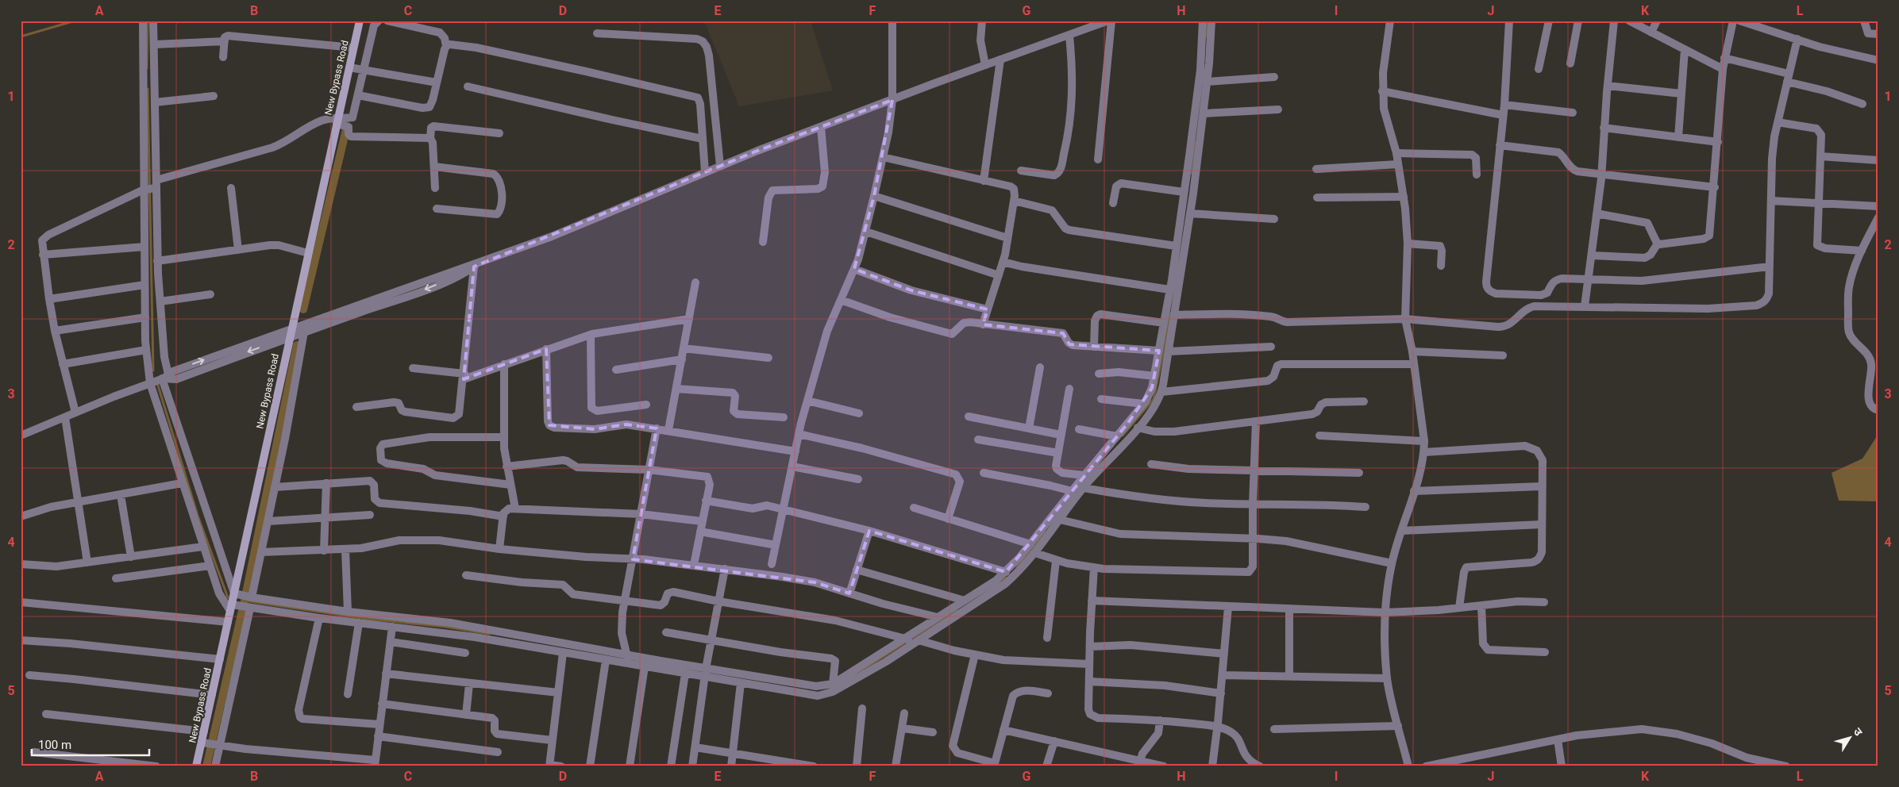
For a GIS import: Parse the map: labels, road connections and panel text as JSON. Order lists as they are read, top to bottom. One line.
{"streets":{"main road":["New Bypass Road"]},"scale_bar":"100 m","north":"top right","grid":{"columns":["A","B","C","D","E","F","G","H","I","J","K","L"],"rows":["1","2","3","4","5"]}}
